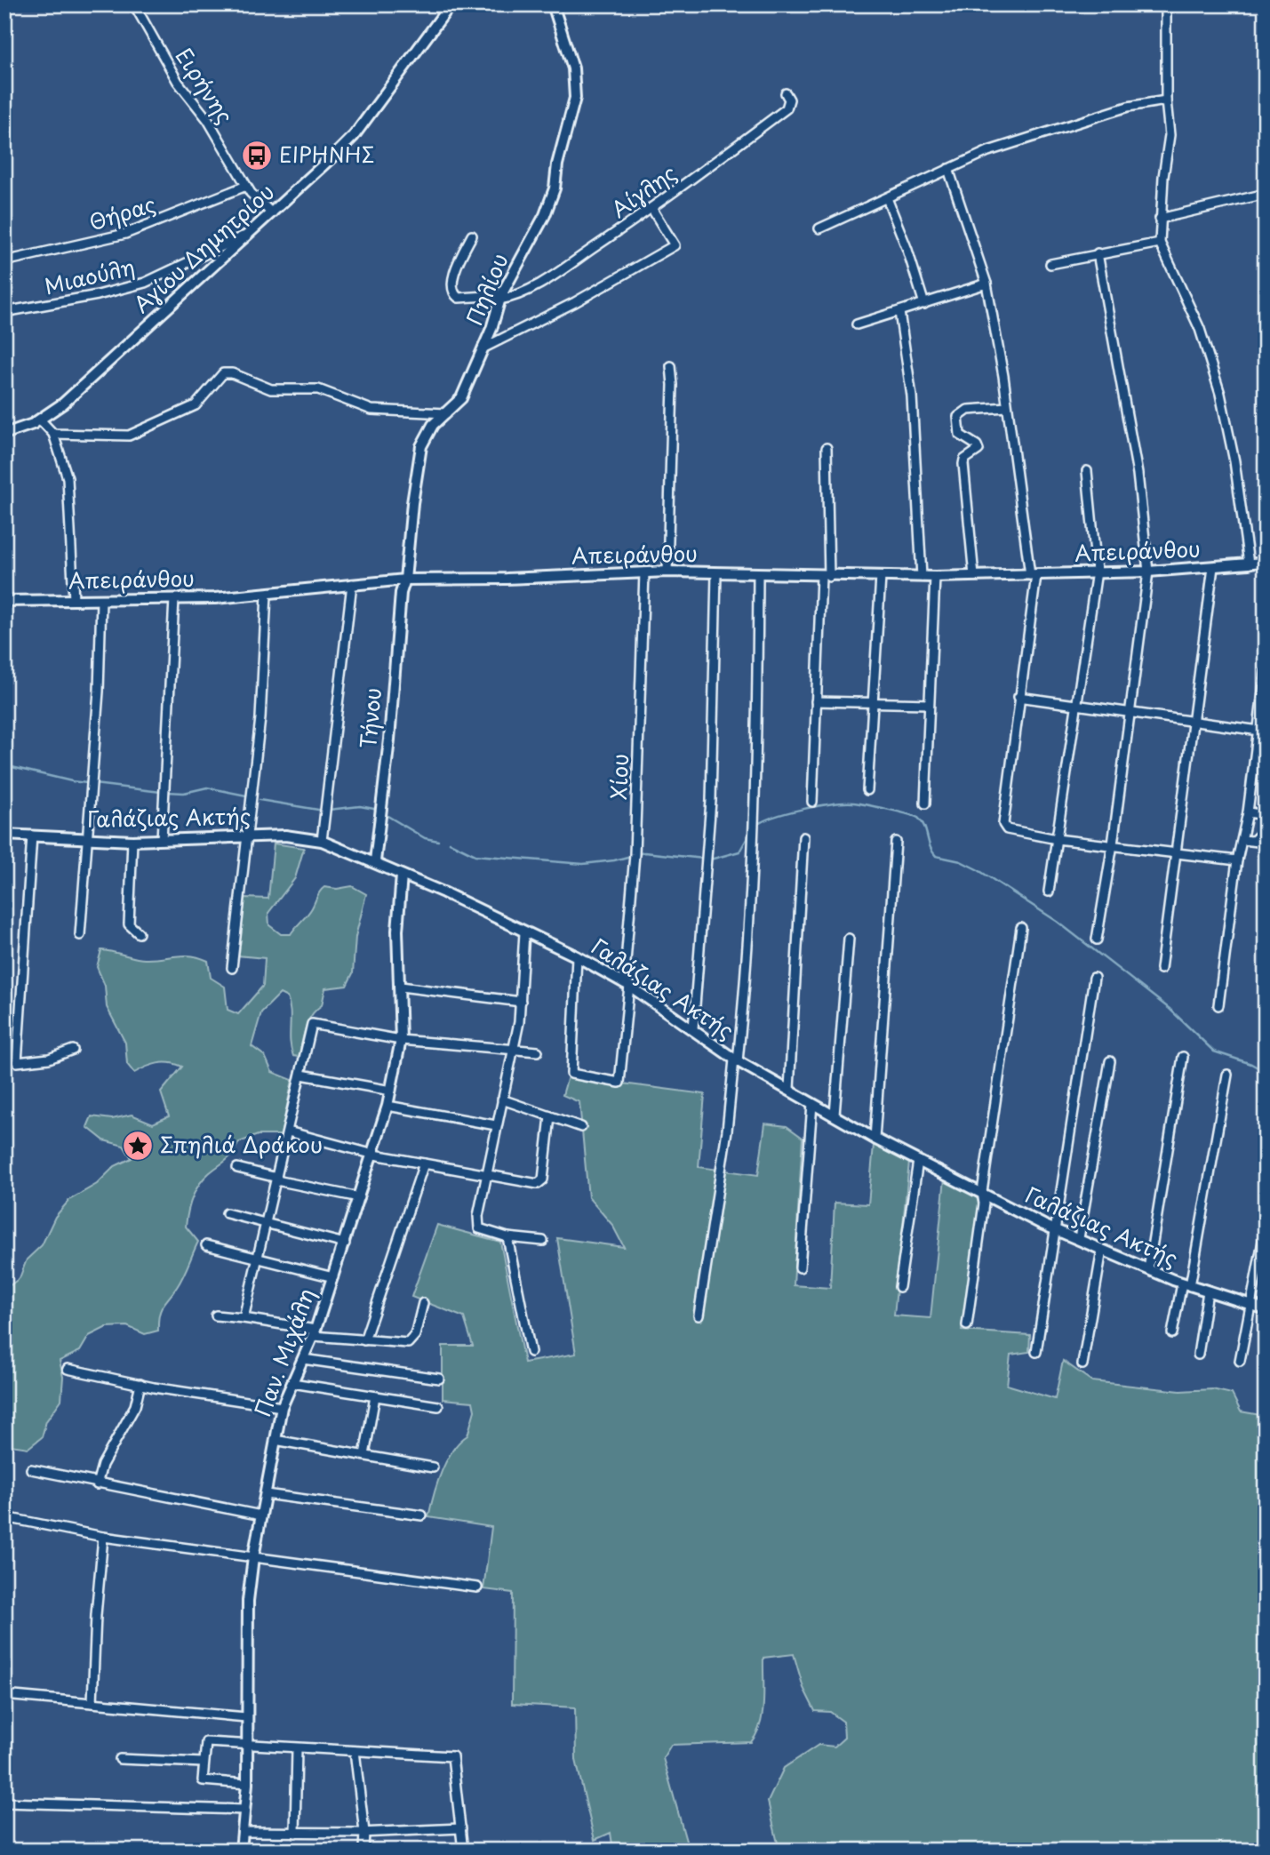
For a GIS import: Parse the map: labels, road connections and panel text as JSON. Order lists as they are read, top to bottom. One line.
{"streets":{"street":["Ειρήνης","Αίγλης","Θήρας","Αγίου Δημητρίου","Μιαούλη","Πηλίου","Απειράνθου","Τήνου","Χίου","Γαλάζιας Ακτής","Παν. Μιχάλη"]},"crossings":[["Ειρήνης","Θήρας"],["Ειρήνης","Αγίου Δημητρίου"],["Αίγλης","Πηλίου"],["Αγίου Δημητρίου","Μιαούλη"],["Πηλίου","Απειράνθου"],["Πηλίου","Τήνου"],["Απειράνθου","Τήνου"],["Απειράνθου","Χίου"],["Τήνου","Γαλάζιας Ακτής"],["Χίου","Γαλάζιας Ακτής"],["Γαλάζιας Ακτής","Παν. Μιχάλη"]],"places":{"bus stop":["ΕΙΡΗΝΗΣ"],"place":["Σπηλιά Δράκου"]}}
